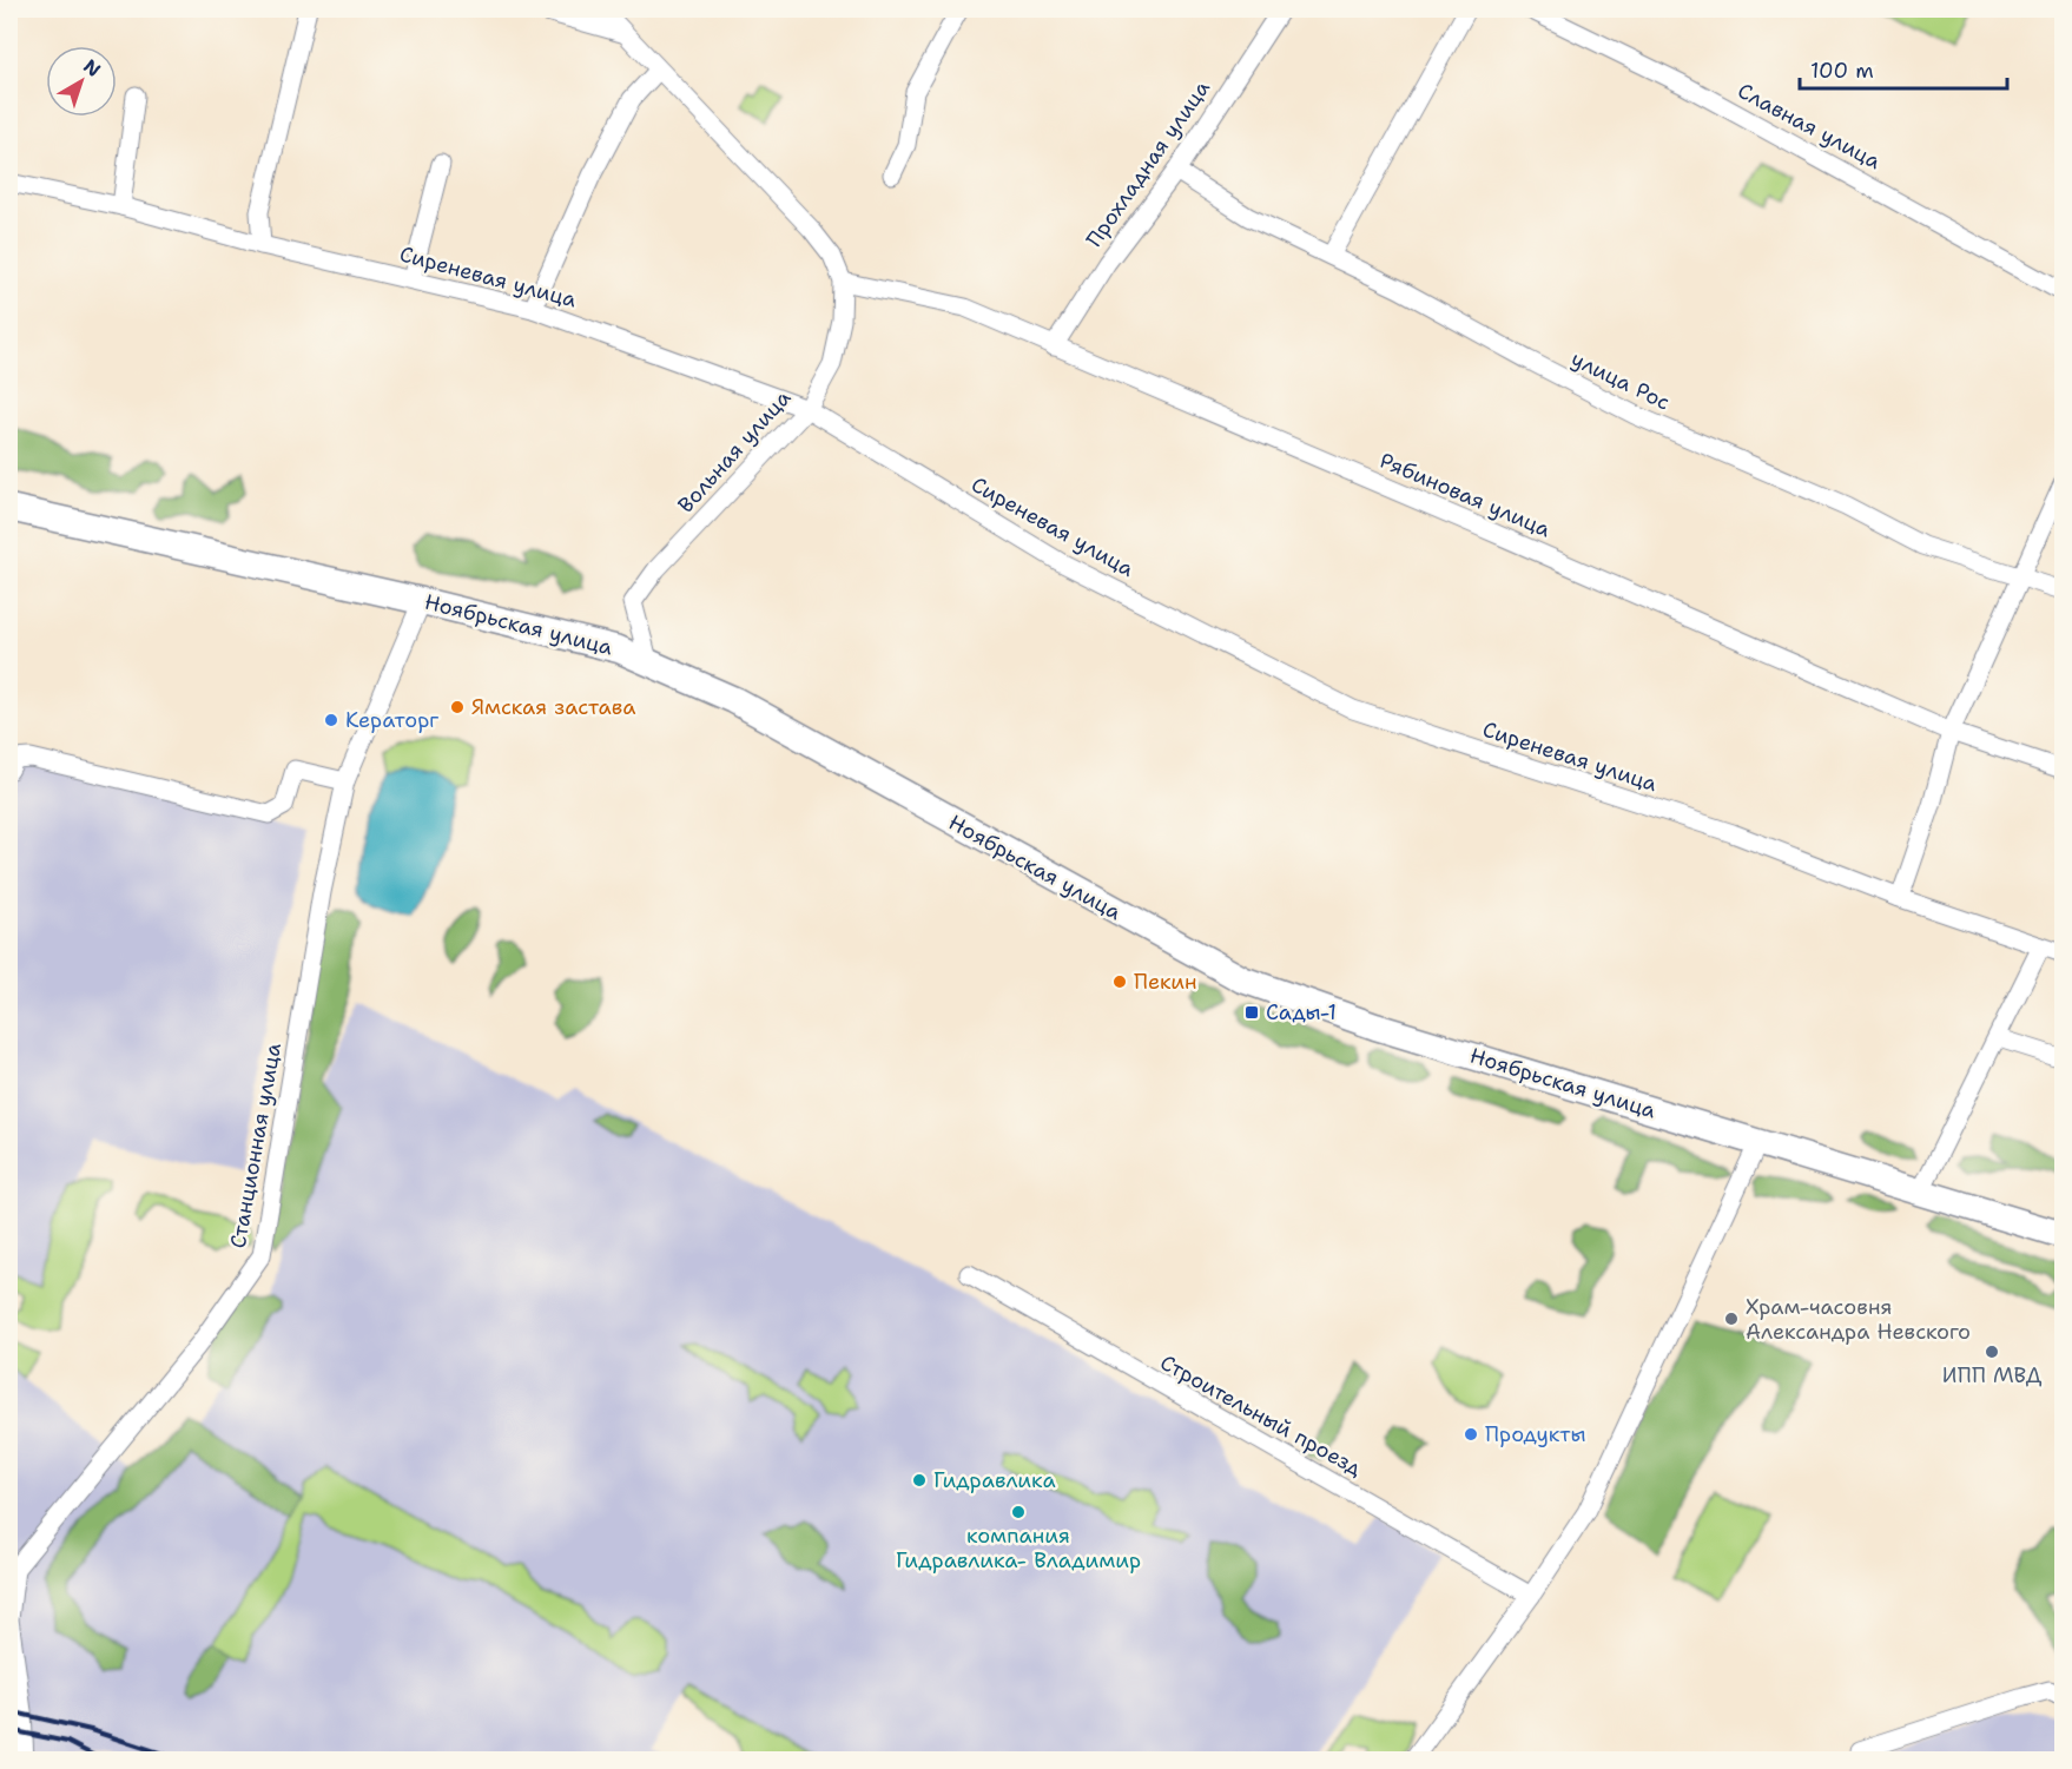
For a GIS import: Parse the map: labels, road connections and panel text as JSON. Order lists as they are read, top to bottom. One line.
{"streets":{"highway":["Ноябрьская улица"],"street":["Славная улица","Прохладная улица","Сиреневая улица","улица Рос","Вольная улица","Рябиновая улица","Станционная улица","Строительный проезд"]},"crossings":[["Прохладная улица","улица Рос"],["Прохладная улица","Рябиновая улица"],["Сиреневая улица","Вольная улица"],["Вольная улица","Рябиновая улица"],["Вольная улица","Ноябрьская улица"],["Ноябрьская улица","Станционная улица"]],"places":{"other":["Ямская застава","Кераторг","Пекин","Храм-часовня Александра Невского","ИПП МВД","Продукты","Гидравлика","компания Гидравлика- Владимир"],"transit":["Сады-1"]},"scale_bar":"100 m","north":"top right"}
